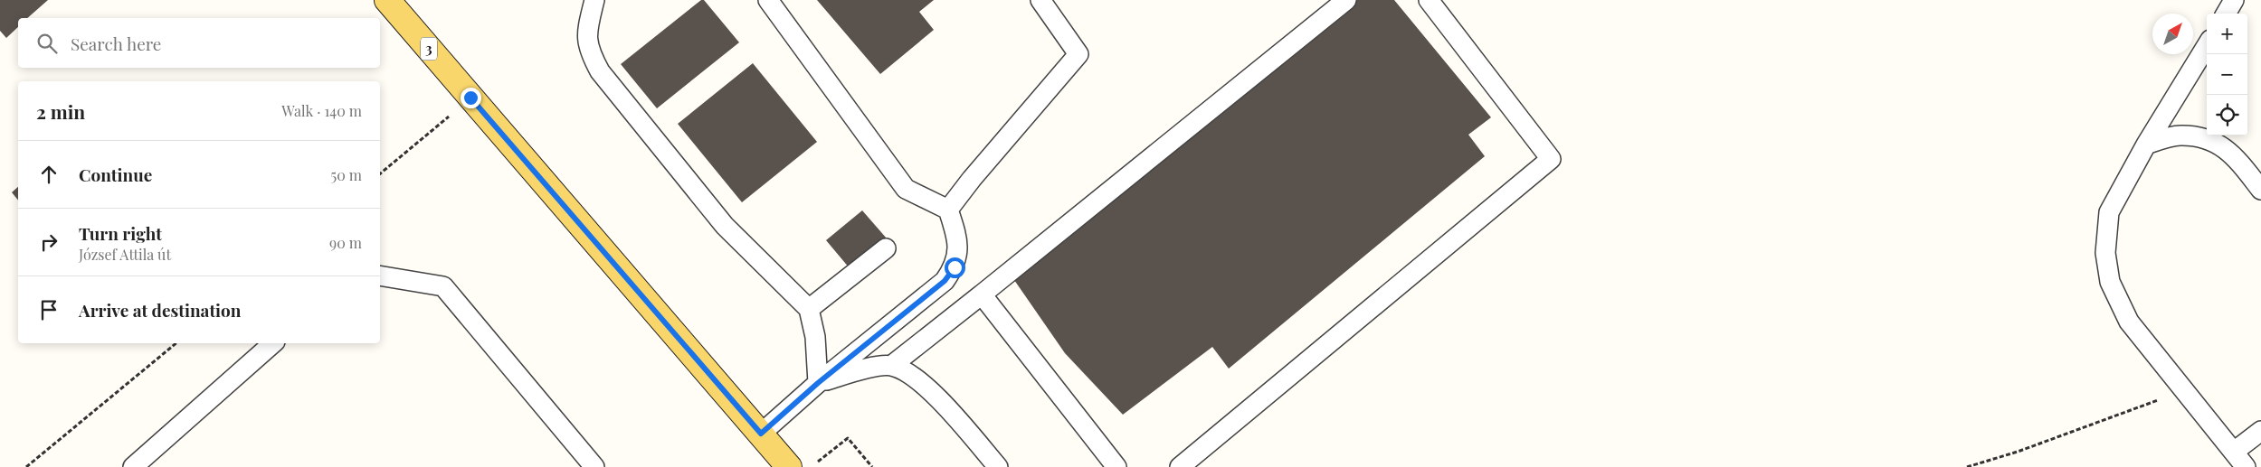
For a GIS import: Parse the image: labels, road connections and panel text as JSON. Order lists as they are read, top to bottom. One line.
{"streets":{"main road":["3"]},"north":"top right","page":{"map_buttons":["+","−"],"search":"Search here","heading":["2 min","Walk · 140 m"],"list":[["Continue","50 m"],["Turn right","József Attila út","90 m"],"Arrive at destination"]}}
